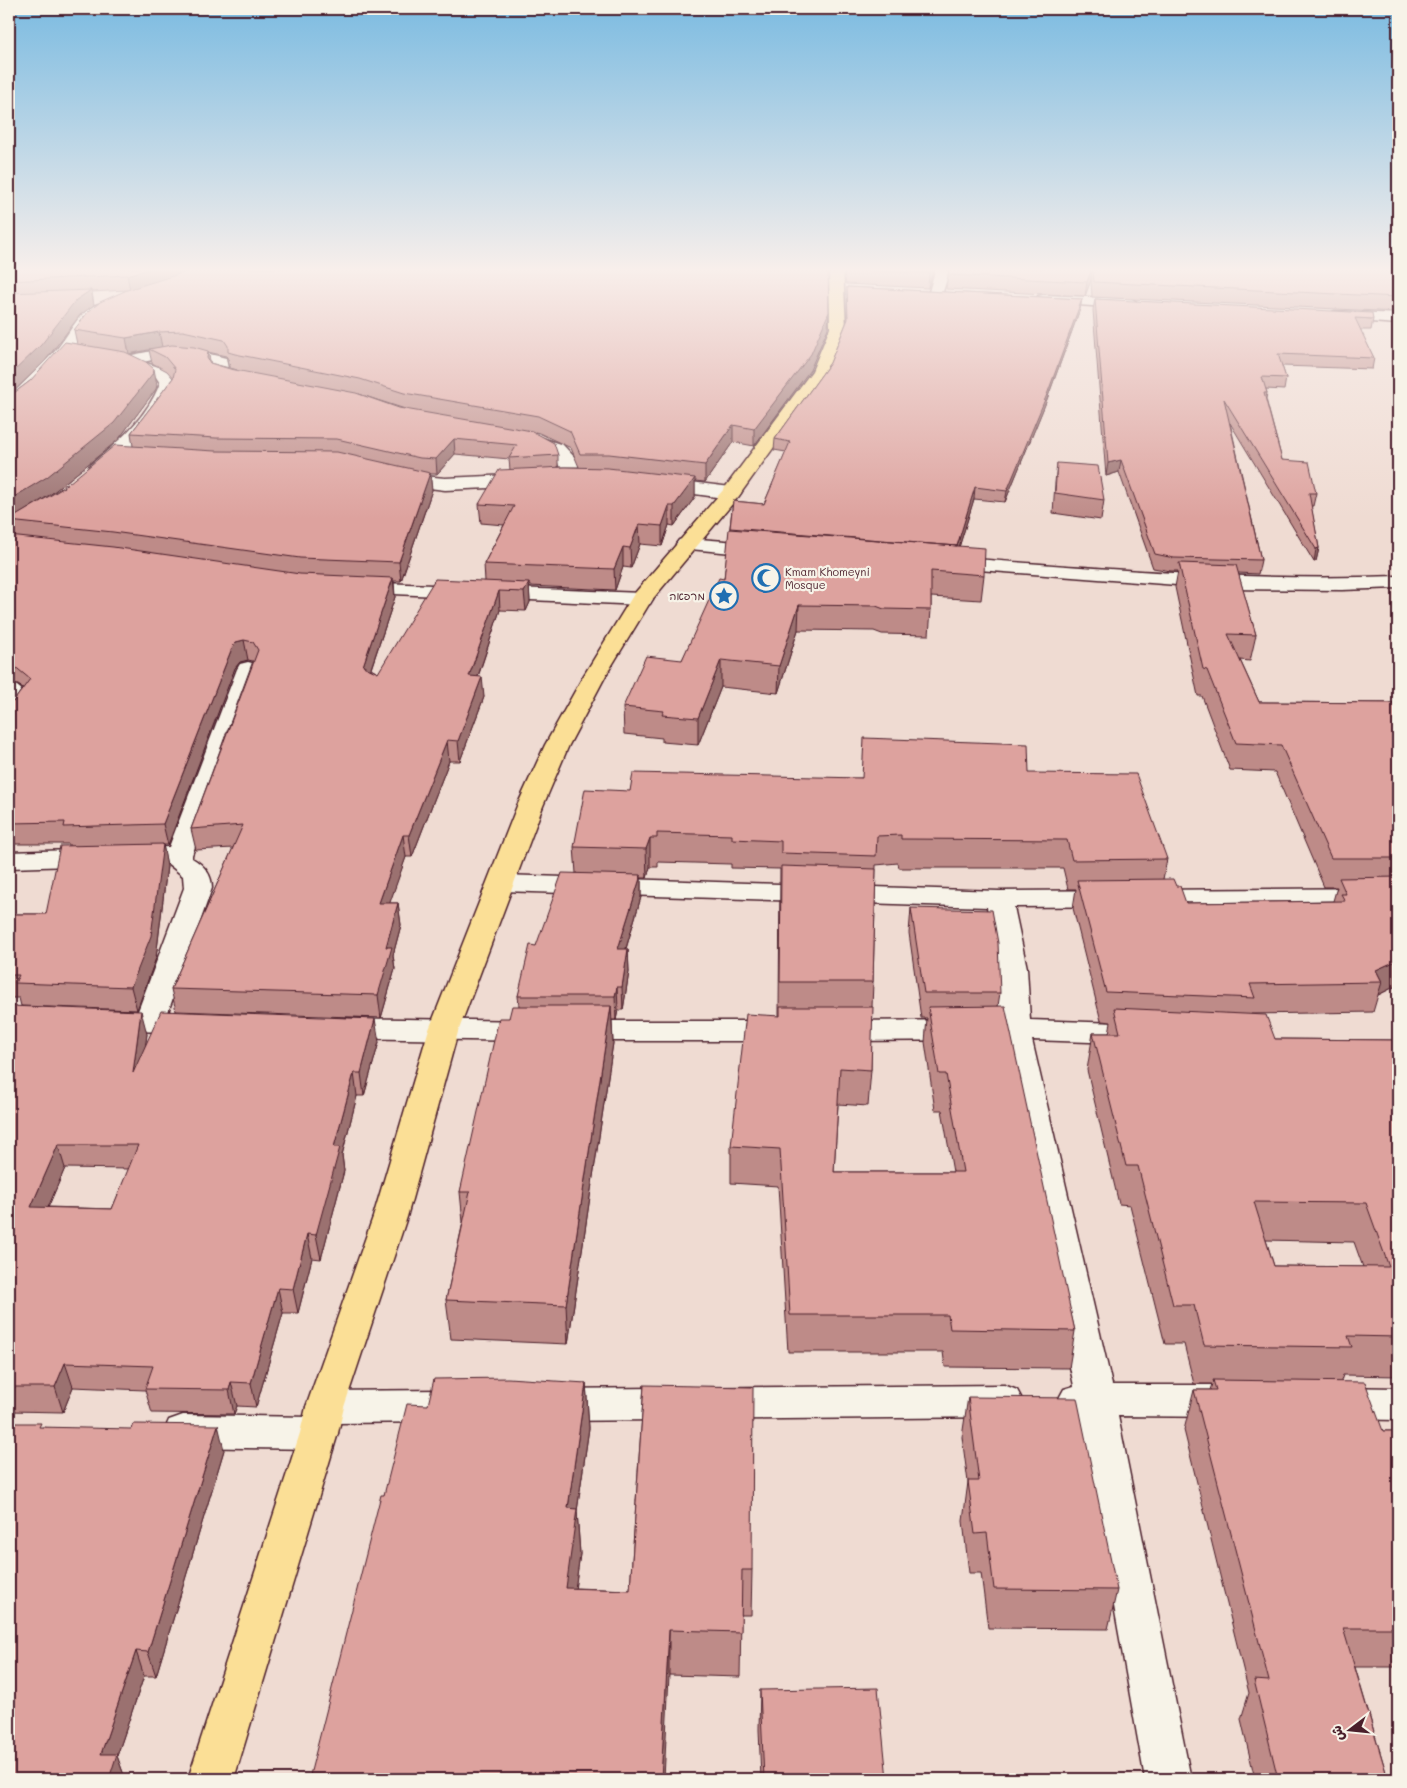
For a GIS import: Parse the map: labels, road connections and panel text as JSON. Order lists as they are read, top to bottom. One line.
{"places":{"mosque":["Kmam Khomeyni Mosque"],"place":["מרפאה"]},"north":"left"}
